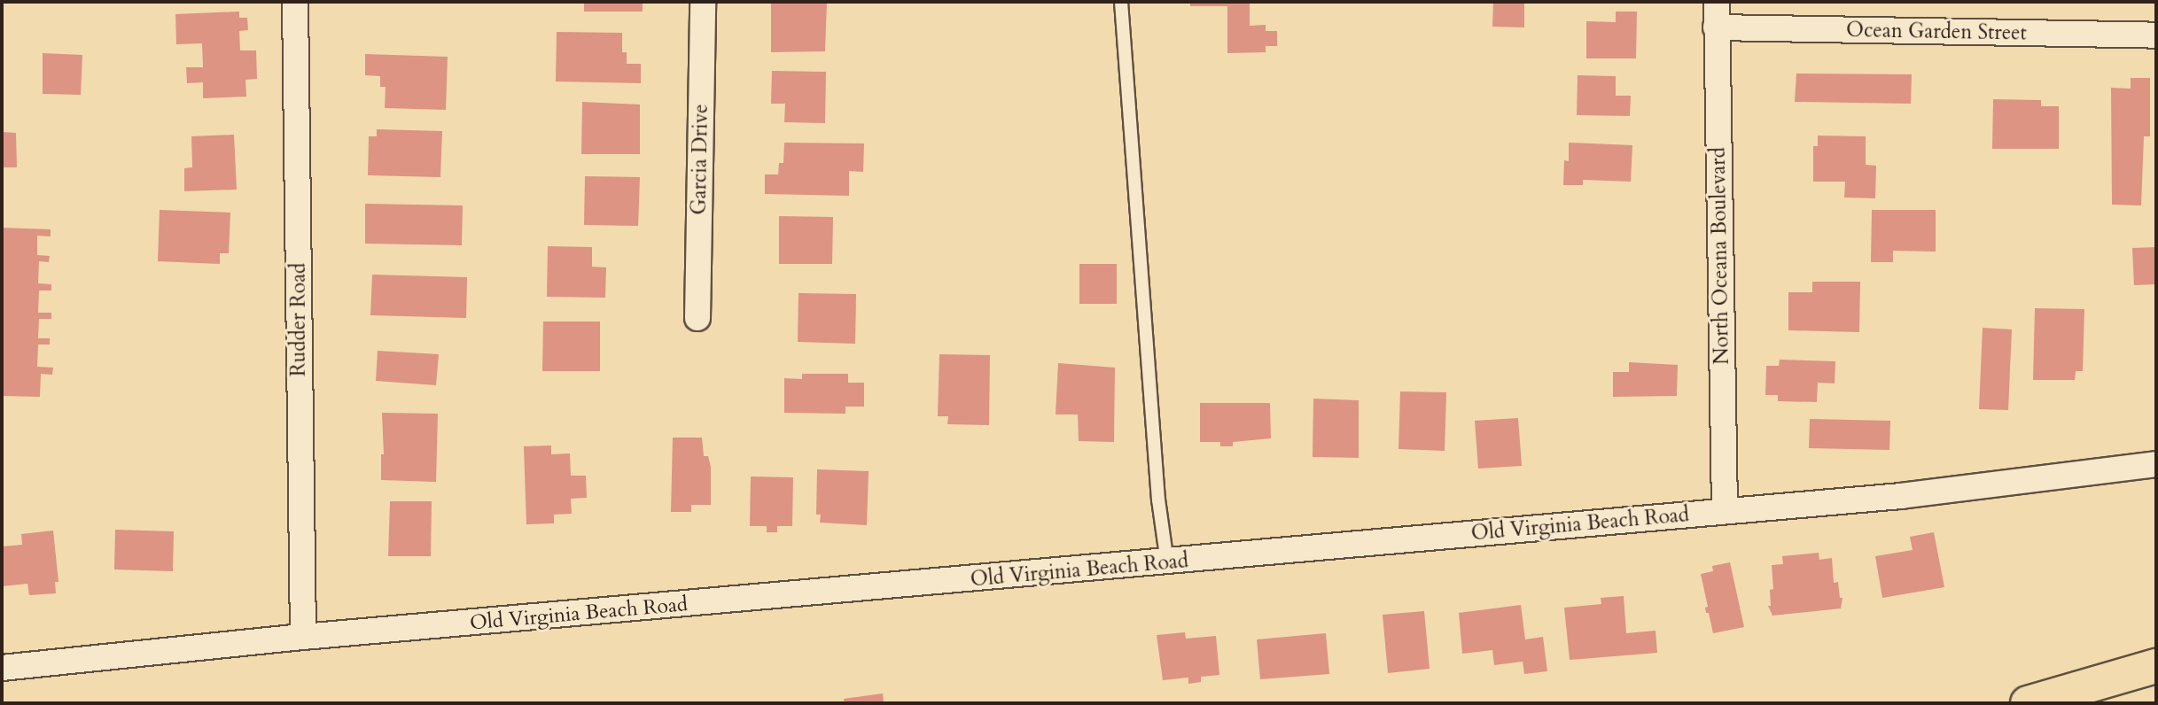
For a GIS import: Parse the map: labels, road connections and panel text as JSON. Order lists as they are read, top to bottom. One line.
{"streets":{"street":["Ocean Garden Street","Garcia Drive","North Oceana Boulevard","Rudder Road","Old Virginia Beach Road"]},"crossings":[["Ocean Garden Street","North Oceana Boulevard"],["North Oceana Boulevard","Old Virginia Beach Road"],["Rudder Road","Old Virginia Beach Road"]]}
